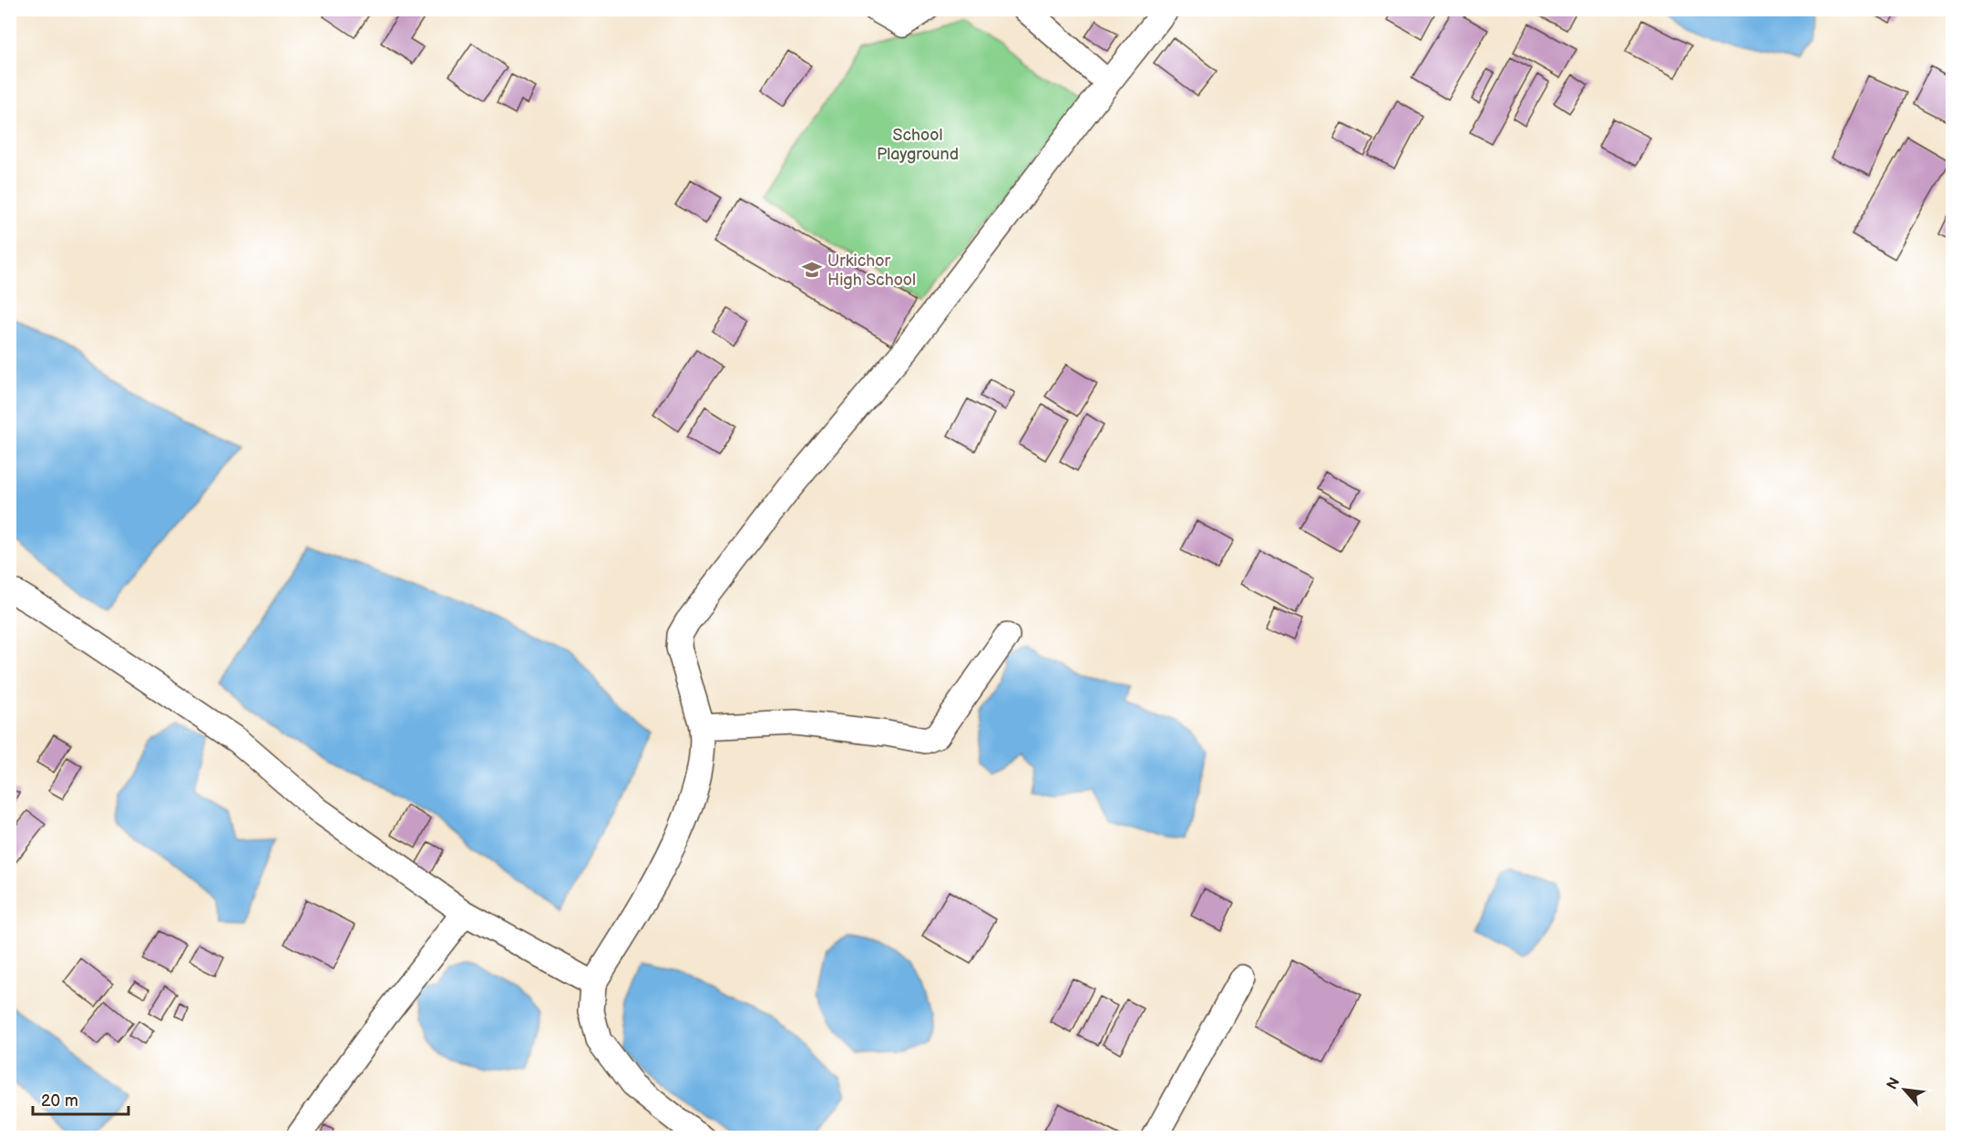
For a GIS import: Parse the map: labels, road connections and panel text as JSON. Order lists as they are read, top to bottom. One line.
{"parks":["School Playground"],"places":{"school or university":["Urkichor High School"]},"scale_bar":"20 m","north":"top left"}
